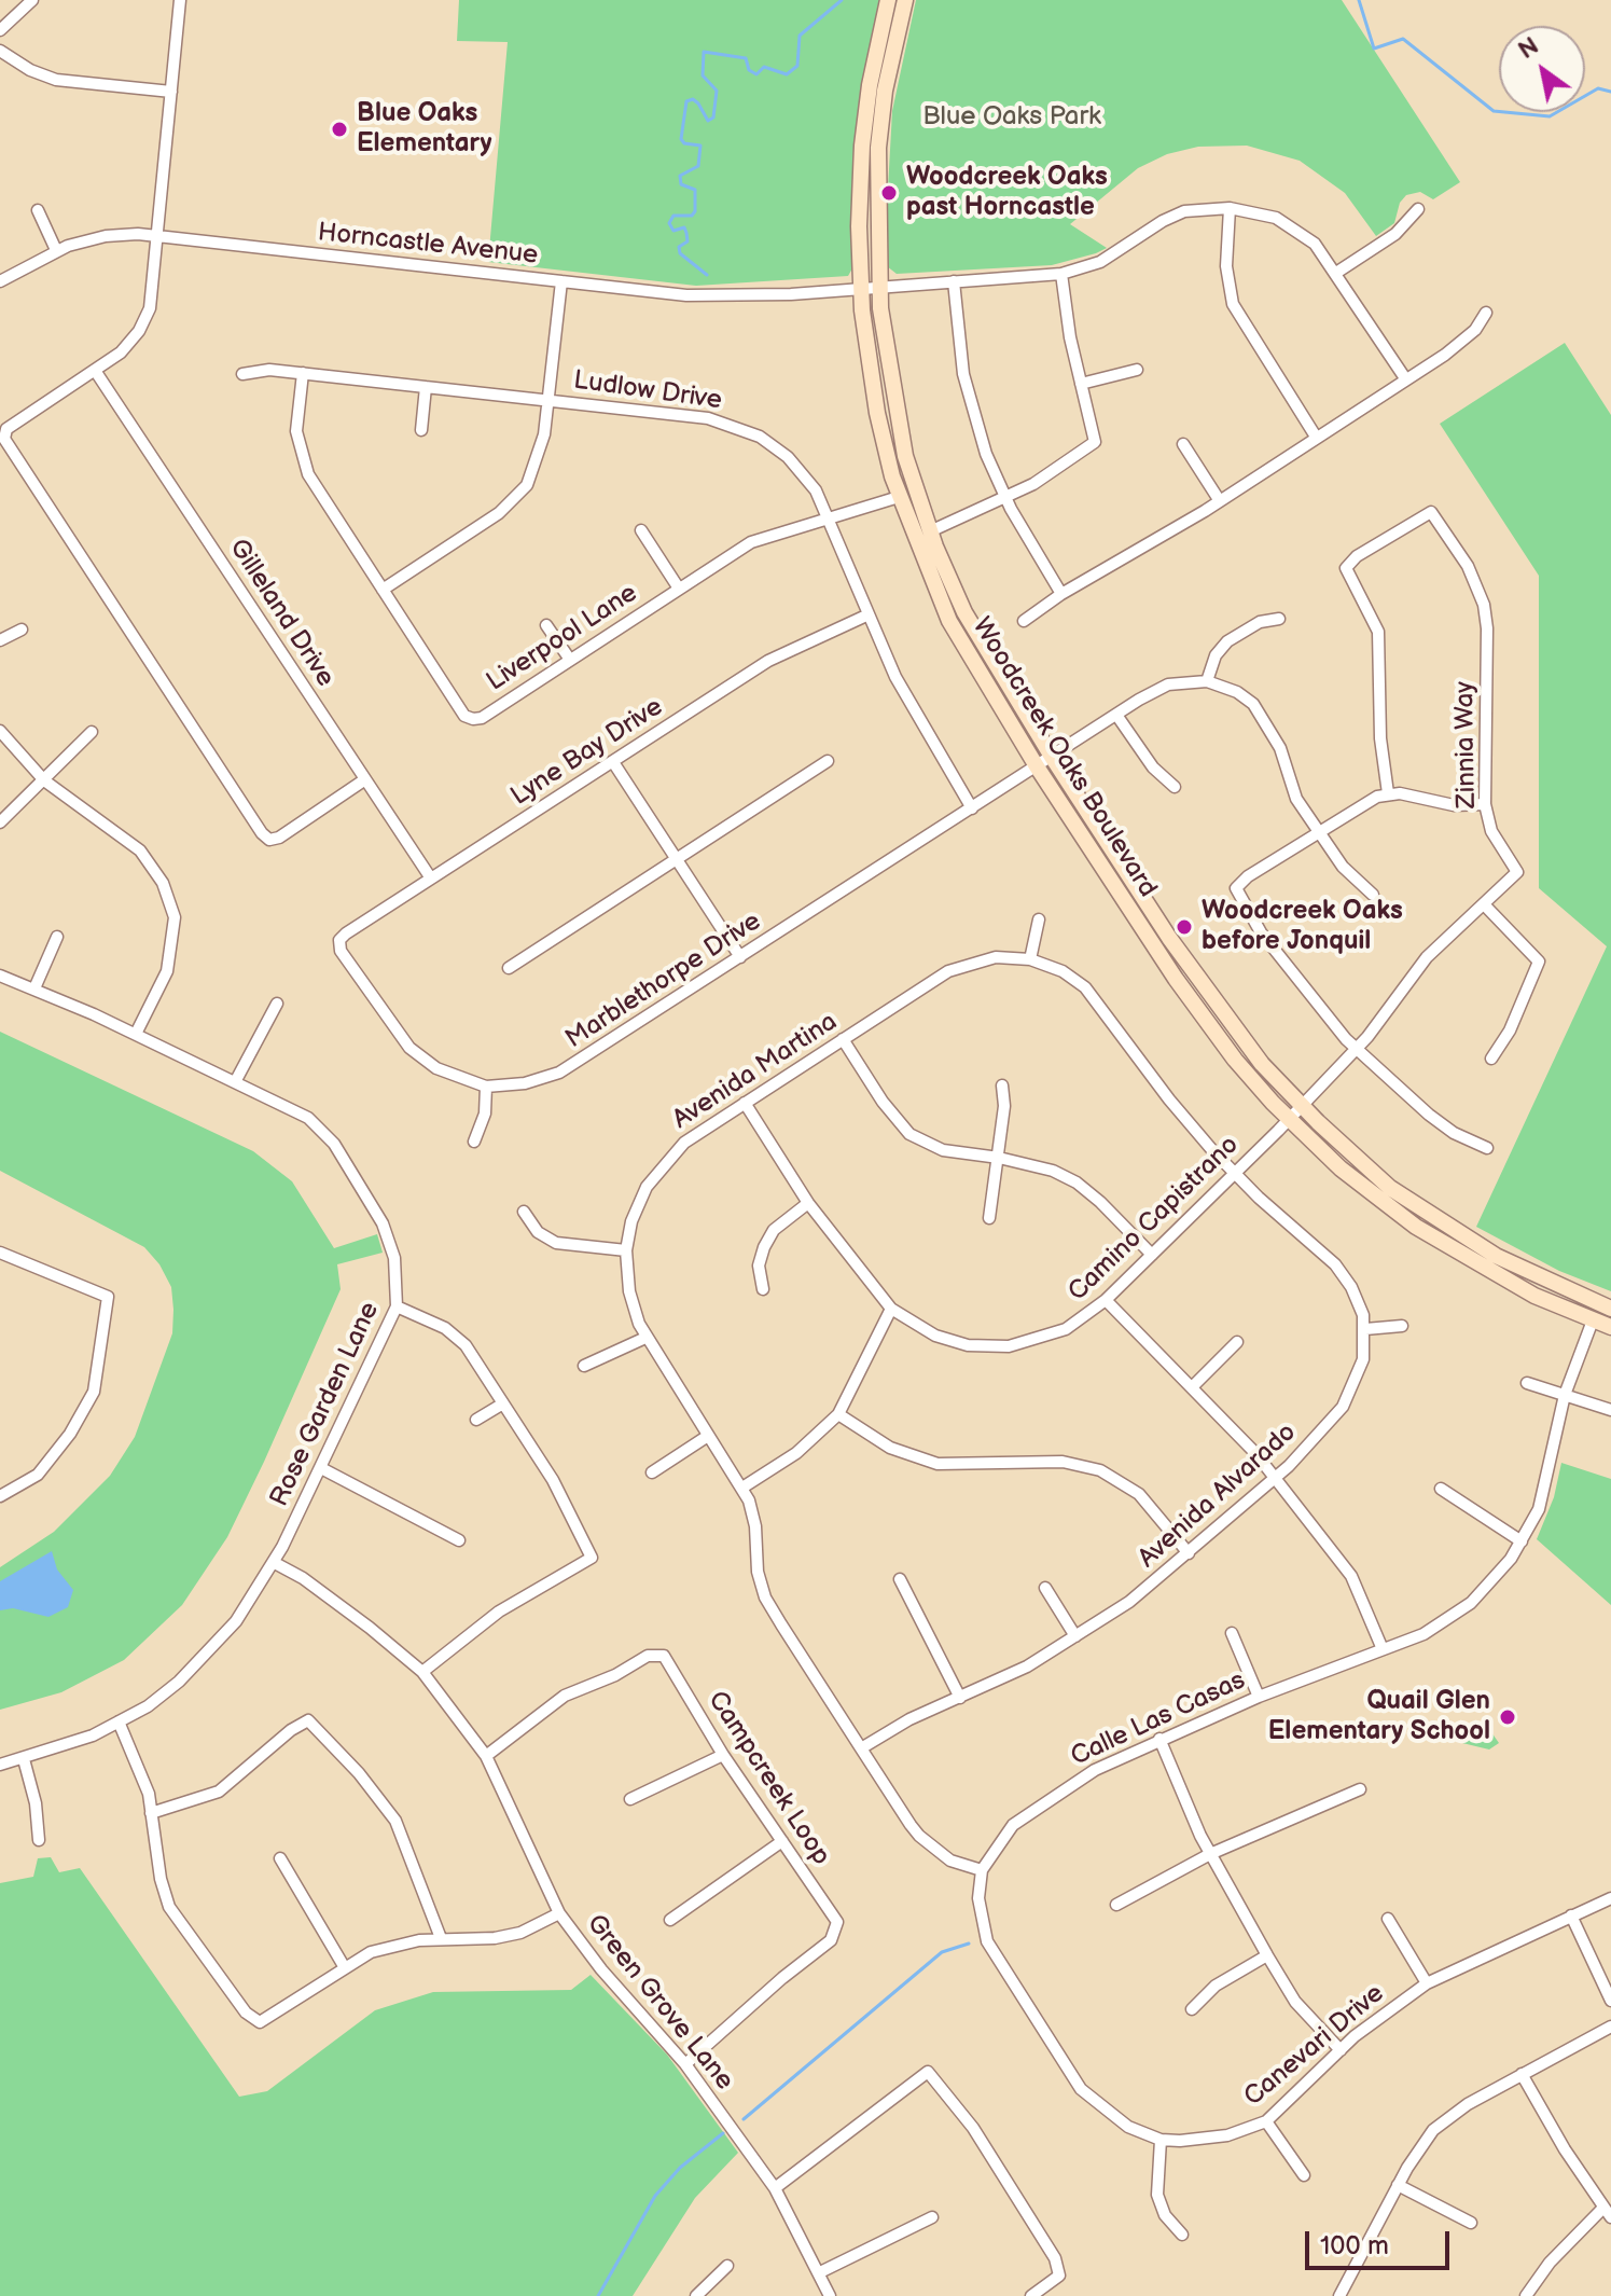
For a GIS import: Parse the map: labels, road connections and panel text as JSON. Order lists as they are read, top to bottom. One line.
{"streets":{"main road":["Woodcreek Oaks Boulevard"],"street":["Horncastle Avenue","Ludlow Drive","Gilleland Drive","Liverpool Lane","Zinnia Way","Lyne Bay Drive","Marblethorpe Drive","Avenida Martina","Camino Capistrano","Rose Garden Lane","Avenida Alvarado","Calle Las Casas","Campcreek Loop","Green Grove Lane","Canevari Drive"]},"crossings":[["Horncastle Avenue","Woodcreek Oaks Boulevard"],["Ludlow Drive","Liverpool Lane"],["Ludlow Drive","Lyne Bay Drive"],["Ludlow Drive","Marblethorpe Drive"],["Gilleland Drive","Lyne Bay Drive"],["Liverpool Lane","Woodcreek Oaks Boulevard"],["Zinnia Way","Woodcreek Oaks Boulevard"],["Zinnia Way","Camino Capistrano"],["Lyne Bay Drive","Marblethorpe Drive"],["Woodcreek Oaks Boulevard","Marblethorpe Drive"],["Woodcreek Oaks Boulevard","Camino Capistrano"],["Woodcreek Oaks Boulevard","Calle Las Casas"],["Avenida Martina","Camino Capistrano"],["Avenida Martina","Avenida Alvarado"],["Avenida Martina","Calle Las Casas"],["Avenida Martina","Canevari Drive"],["Camino Capistrano","Avenida Alvarado"],["Rose Garden Lane","Green Grove Lane"],["Calle Las Casas","Canevari Drive"],["Campcreek Loop","Green Grove Lane"]],"parks":["Blue Oaks Park"],"places":["Blue Oaks Elementary","Woodcreek Oaks past Horncastle","Woodcreek Oaks before Jonquil","Quail Glen Elementary School"],"scale_bar":"100 m","north":"top left"}
